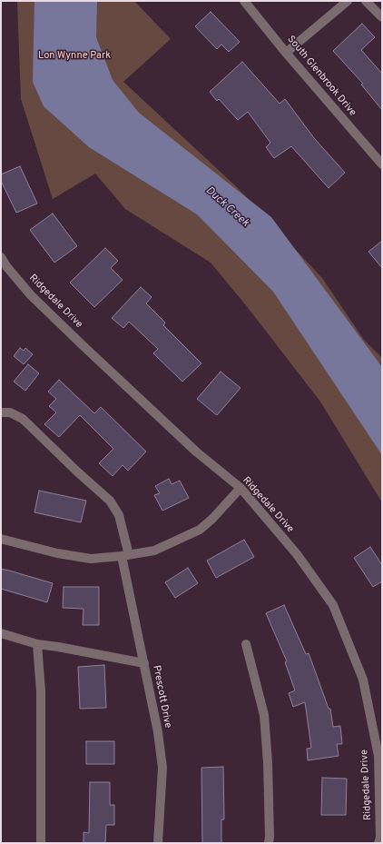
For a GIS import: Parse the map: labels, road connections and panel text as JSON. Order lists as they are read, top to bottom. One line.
{"streets":{"street":["South Glenbrook Drive","Ridgedale Drive","Prescott Drive"]},"water":["Duck Creek"],"parks":["Lon Wynne Park"]}
